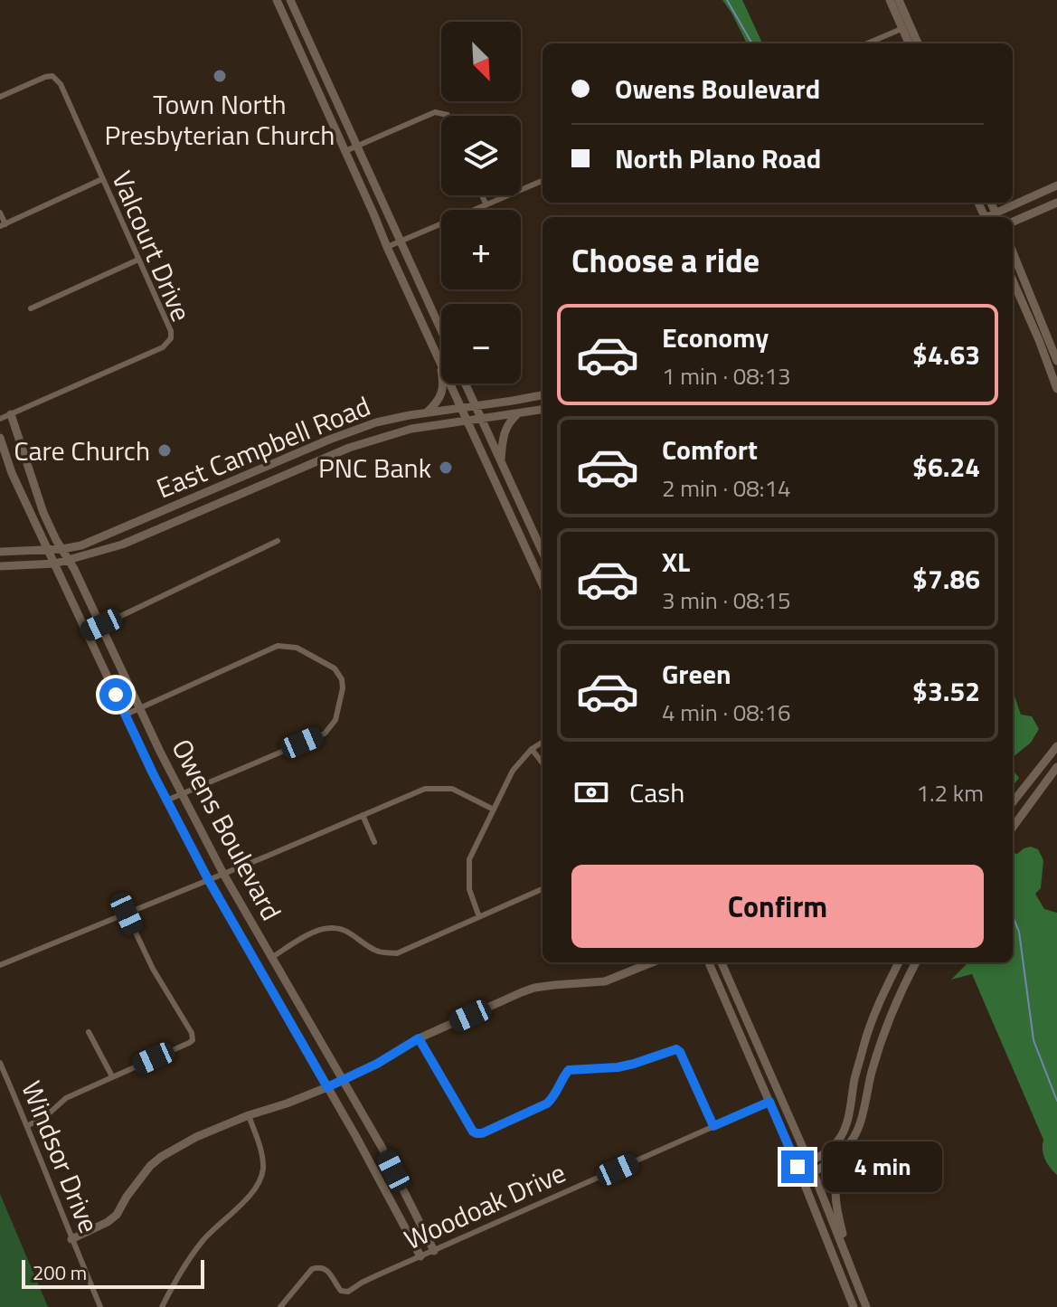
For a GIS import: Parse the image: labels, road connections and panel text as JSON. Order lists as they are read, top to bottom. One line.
{"streets":{"main road":["East Campbell Road","Owens Boulevard"],"street":["Valcourt Drive","Windsor Drive","Woodoak Drive"]},"crossings":[["Valcourt Drive","Owens Boulevard"],["East Campbell Road","Owens Boulevard"],["Owens Boulevard","Woodoak Drive"]],"places":["Town North Presbyterian Church","Care Church","PNC Bank"],"scale_bar":"200 m","north":"bottom right","page":{"map_buttons":["+","−"],"banner":["Owens Boulevard","North Plano Road"],"heading":"Choose a ride","list":[{"name":"Economy","note":"1 min · 08:13","value":"$4.63"},{"name":"Comfort","note":"2 min · 08:14","value":"$6.24"},{"name":"XL","note":"3 min · 08:15","value":"$7.86"},{"name":"Green","note":"4 min · 08:16","value":"$3.52"}],"pay":["Cash","1.2 km"],"buttons":"Confirm","bubble":"4 min","scale":"200 m"}}
